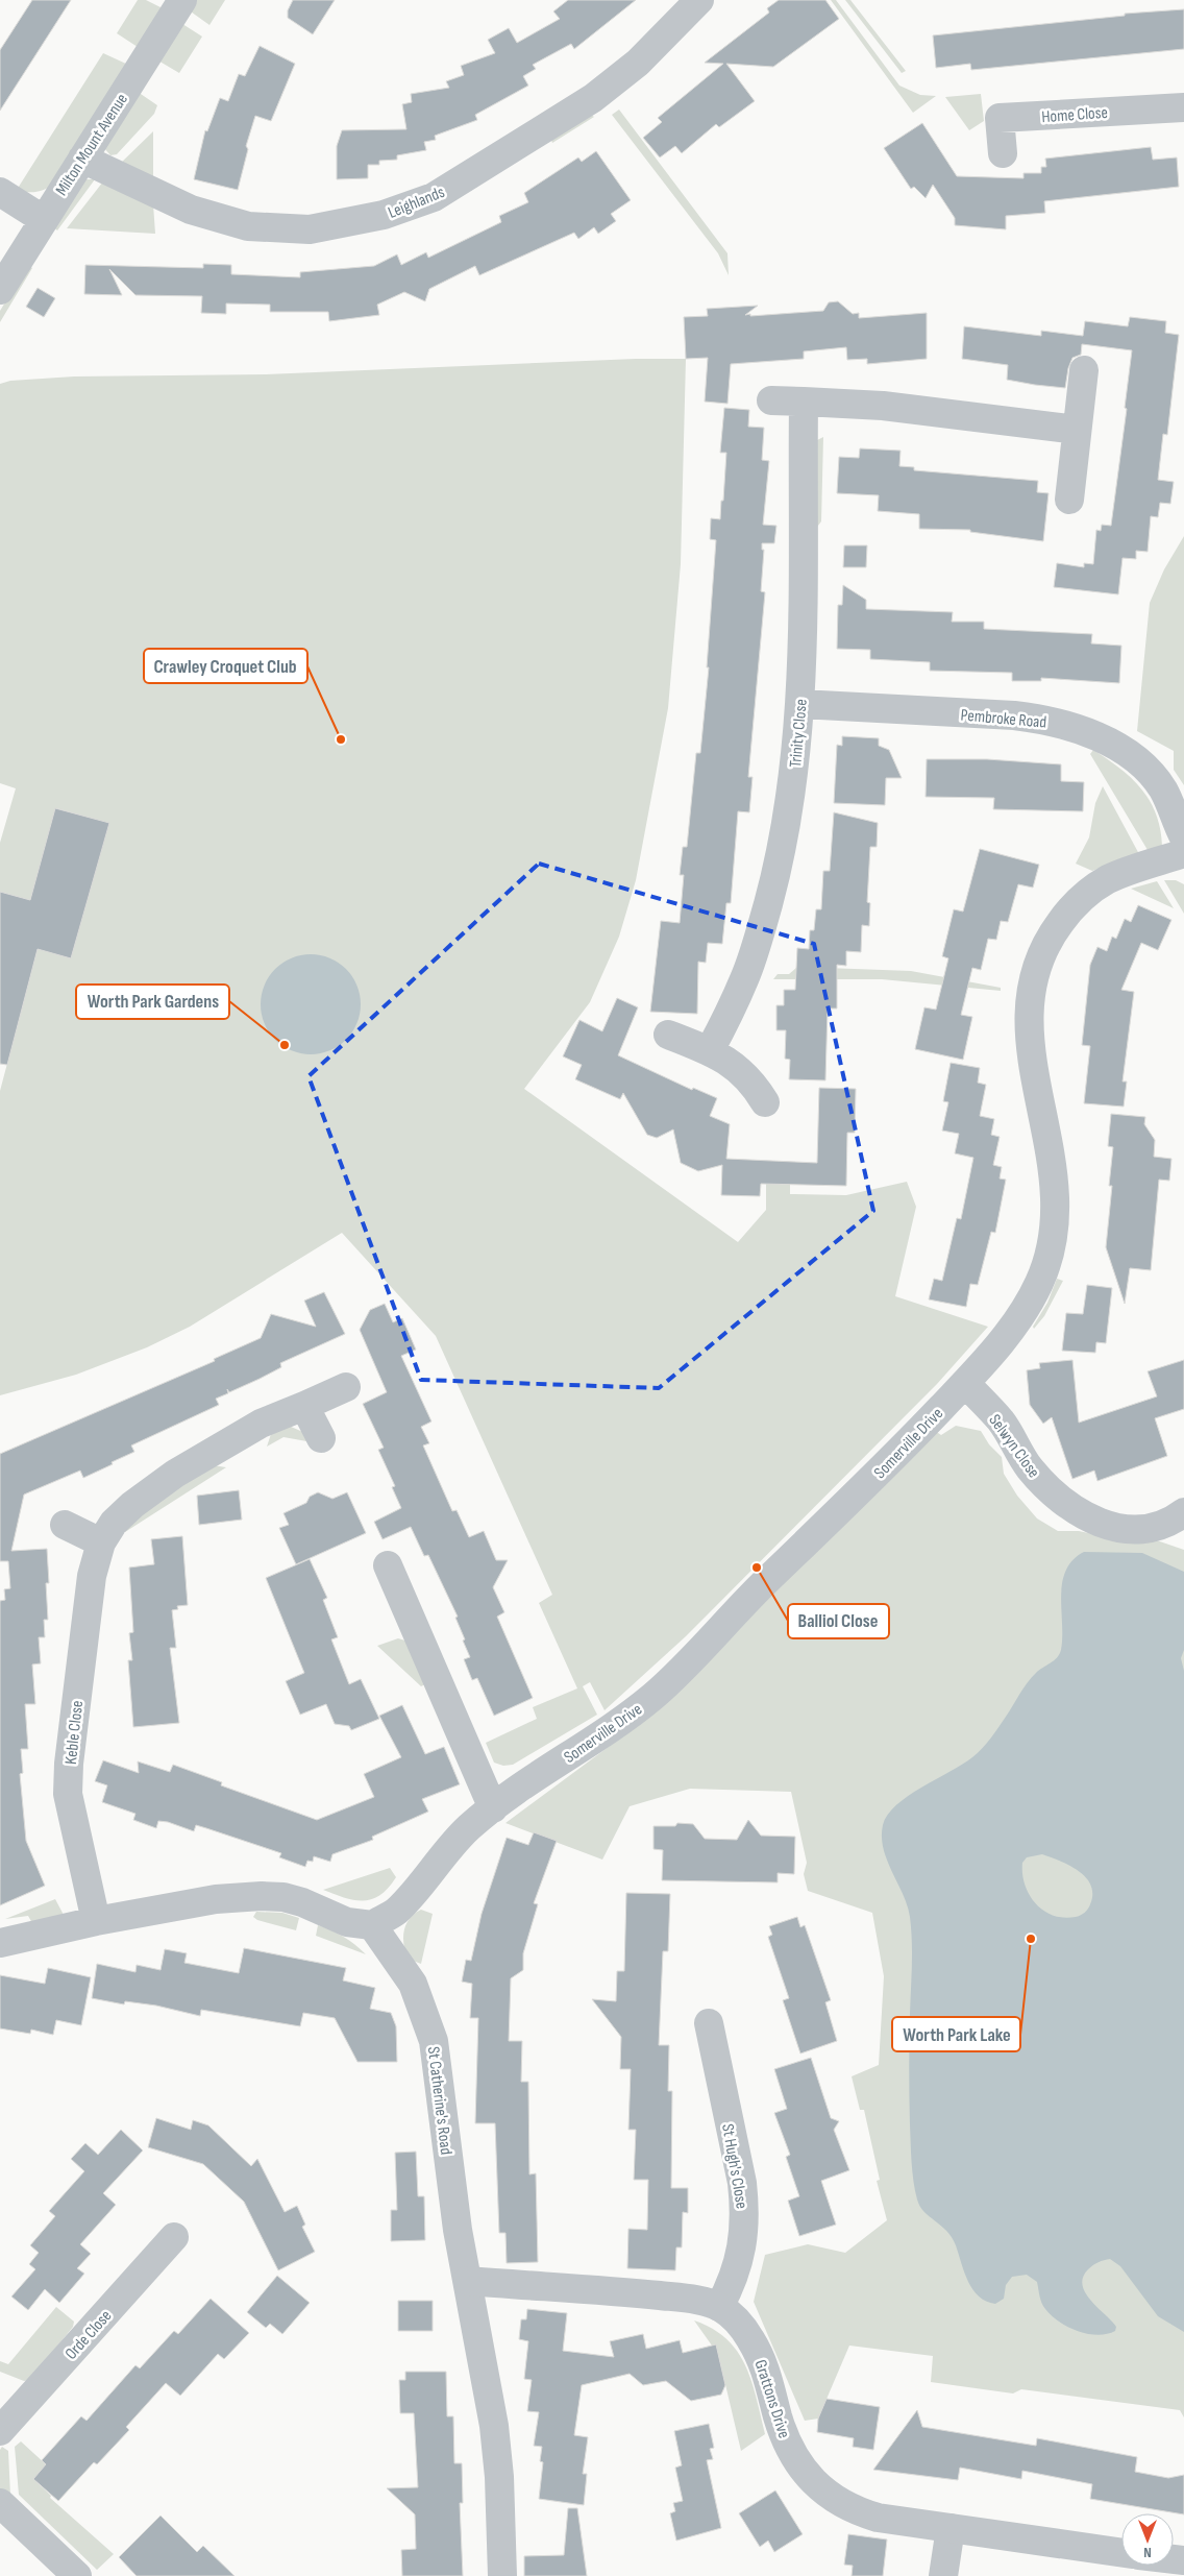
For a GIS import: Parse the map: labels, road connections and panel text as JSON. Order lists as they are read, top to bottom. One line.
{"streets":{"street":["Home Close","Milton Mount Avenue","Leighlands","Pembroke Road","Trinity Close","Somerville Drive","Selwyn Close","Keble Close","St Catherine's Road","St Hugh's Close","Orde Close","Grattons Drive"]},"crossings":[["Milton Mount Avenue","Leighlands"],["Pembroke Road","Trinity Close"],["Somerville Drive","Selwyn Close"],["Somerville Drive","St Catherine's Road"],["St Catherine's Road","Grattons Drive"],["St Hugh's Close","Grattons Drive"]],"places":["Crawley Croquet Club","Worth Park Gardens","Balliol Close","Worth Park Lake"],"north":"bottom"}
